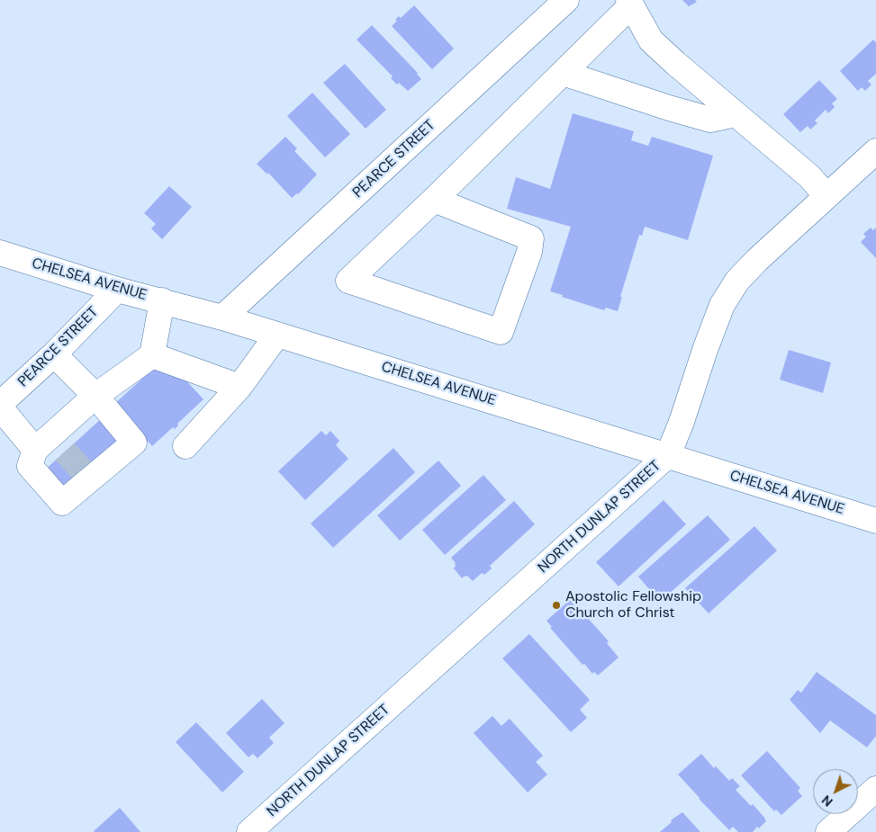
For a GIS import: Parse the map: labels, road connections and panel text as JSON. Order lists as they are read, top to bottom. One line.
{"streets":{"street":["PEARCE STREET","CHELSEA AVENUE","NORTH DUNLAP STREET"]},"crossings":[["PEARCE STREET","CHELSEA AVENUE"],["CHELSEA AVENUE","NORTH DUNLAP STREET"]],"places":["Apostolic Fellowship Church of Christ"],"north":"bottom left"}
